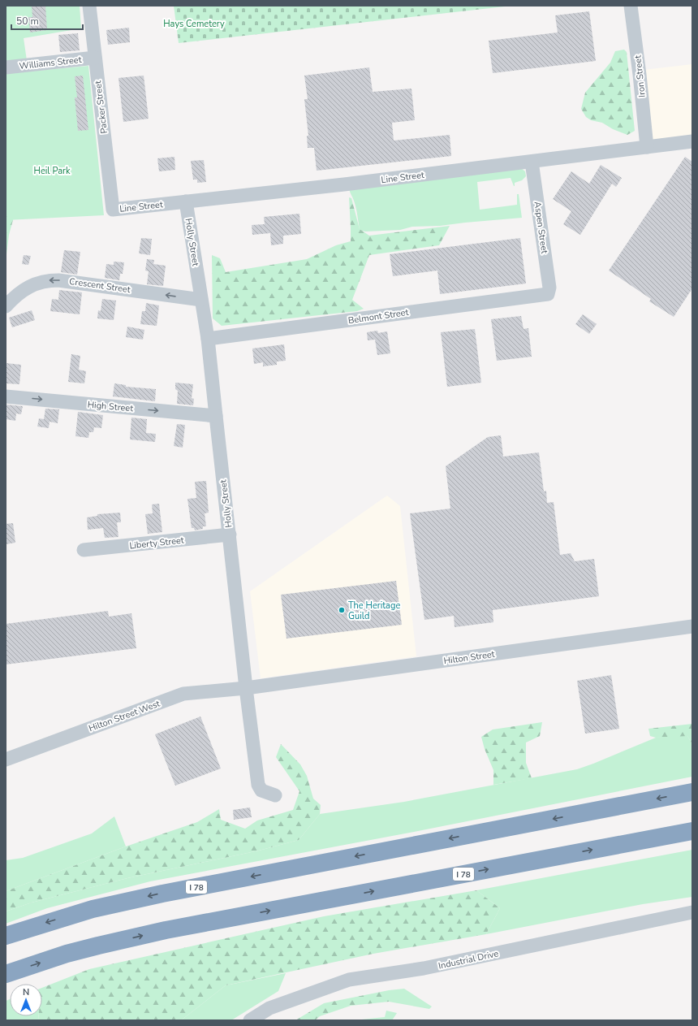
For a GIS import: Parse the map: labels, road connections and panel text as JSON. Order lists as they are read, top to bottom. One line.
{"streets":{"highway":["I 78"],"street":["Williams Street","Iron Street","Packer Street","Line Street","Aspen Street","Holly Street","Crescent Street","Belmont Street","High Street","Liberty Street","Hilton Street","Hilton Street West","Industrial Drive"]},"crossings":[["Williams Street","Packer Street"],["Iron Street","Line Street"],["Packer Street","Line Street"],["Line Street","Aspen Street"],["Line Street","Holly Street"],["Aspen Street","Belmont Street"],["Holly Street","Crescent Street"],["Holly Street","Belmont Street"],["Holly Street","High Street"],["Holly Street","Liberty Street"],["Holly Street","Hilton Street"],["Holly Street","Hilton Street West"],["Hilton Street","Hilton Street West"]],"one_way":["Crescent Street","High Street"],"parks":["Hays Cemetery","Heil Park"],"places":["The Heritage Guild"],"scale_bar":"50 m","north":"top"}
